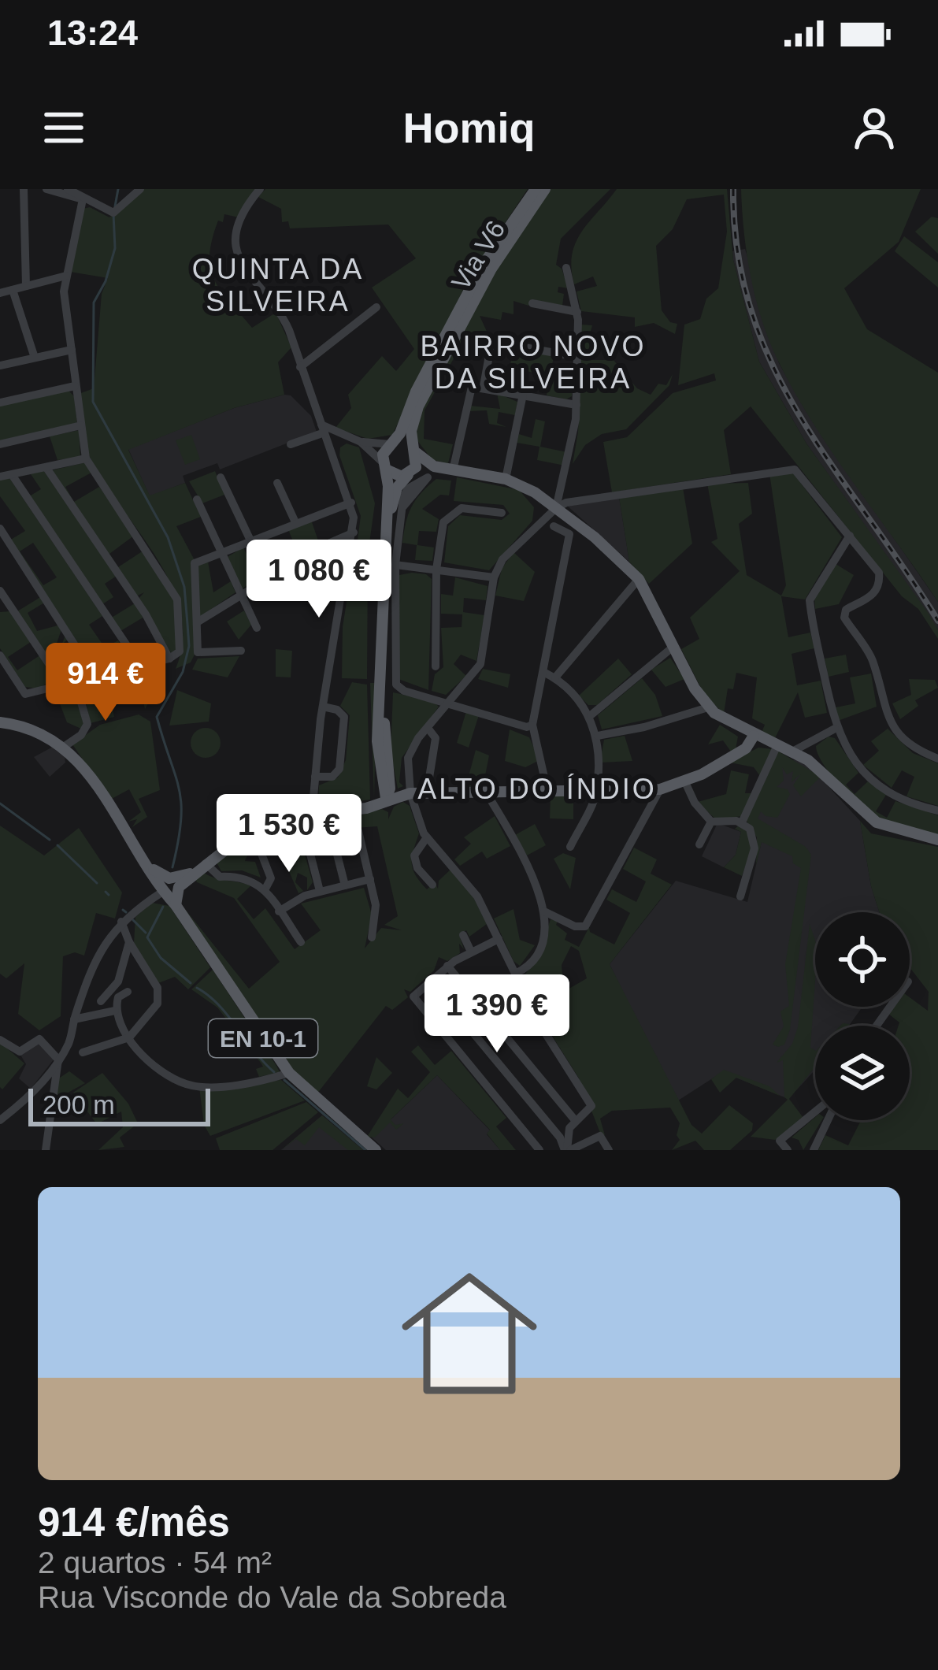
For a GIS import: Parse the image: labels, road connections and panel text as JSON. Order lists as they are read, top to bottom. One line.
{"streets":{"main road":["Via V6","EN 10-1"]},"districts":["QUINTA DA SILVEIRA","BAIRRO NOVO DA SILVEIRA","ALTO DO ÍNDIO"],"scale_bar":"200 m","page":{"status":"13:24","header":"Homiq","price":["1 080 €","914 €","1 530 €","1 390 €"],"scale":"200 m","list":[{"name":"914 €/mês","note":"2 quartos · 54 m² · Rua Visconde do Vale da Sobreda"}]}}
